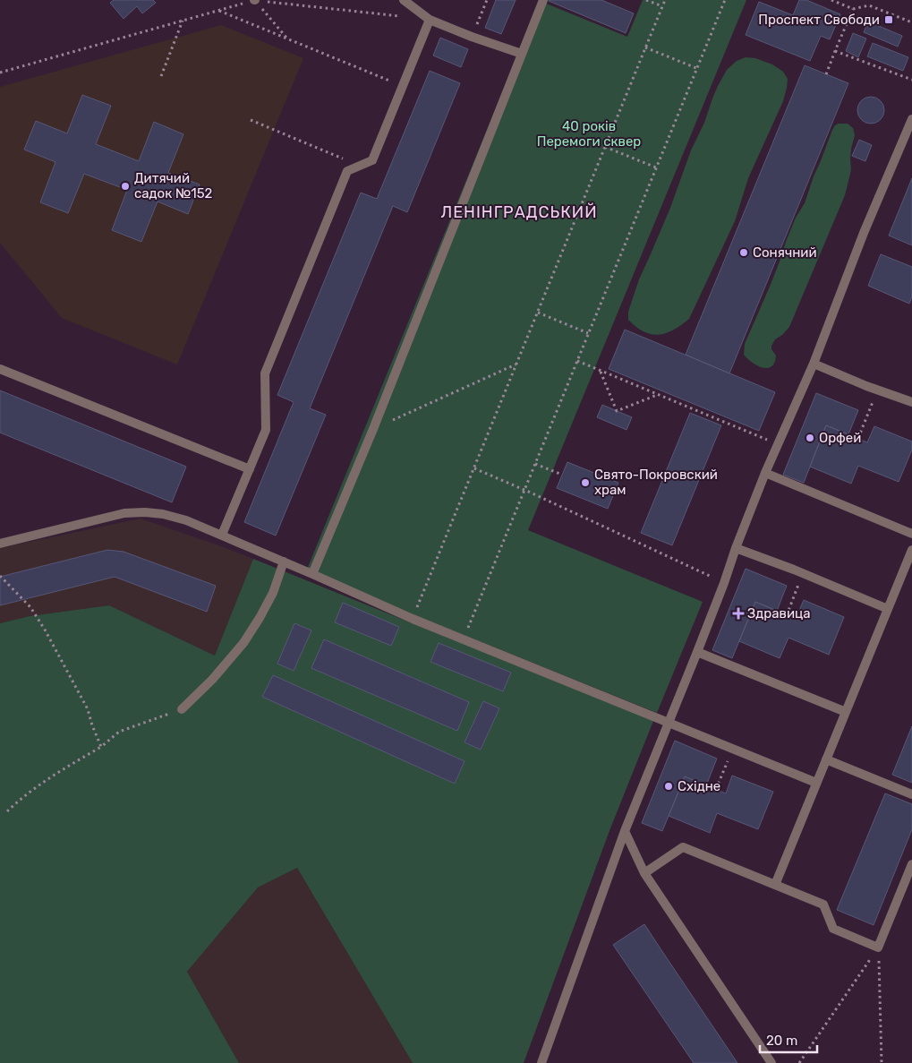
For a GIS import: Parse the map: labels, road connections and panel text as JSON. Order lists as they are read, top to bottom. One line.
{"districts":["ЛЕНІНГРАДСЬКИЙ"],"parks":["40 років Перемоги сквер"],"places":{"transit":["Проспект Свободи"],"other":["Дитячий садок №152","Сонячний","Орфей","Свято-Покровский храм","Східне"],"health":["Здравица"]},"scale_bar":"20 m"}
